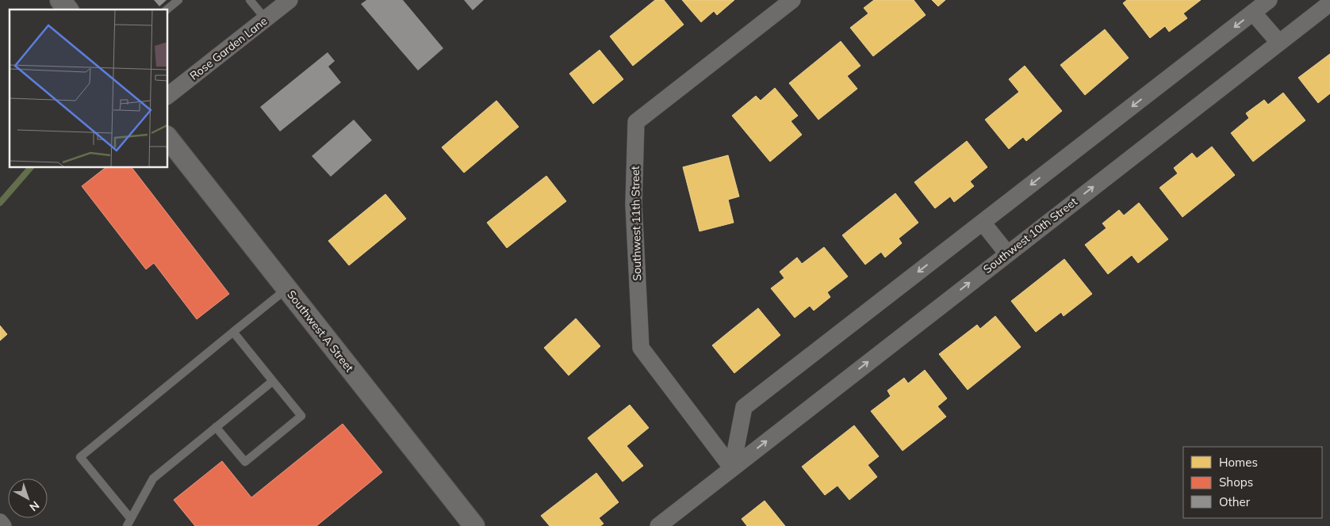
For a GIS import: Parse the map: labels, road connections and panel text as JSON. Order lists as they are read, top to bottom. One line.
{"streets":{"street":["Rose Garden Lane","Southwest 11th Street","Southwest 10th Street","Southwest A Street"]},"crossings":[["Southwest 11th Street","Southwest 10th Street"]],"legend":["Homes","Shops","Other"],"north":"bottom right"}
